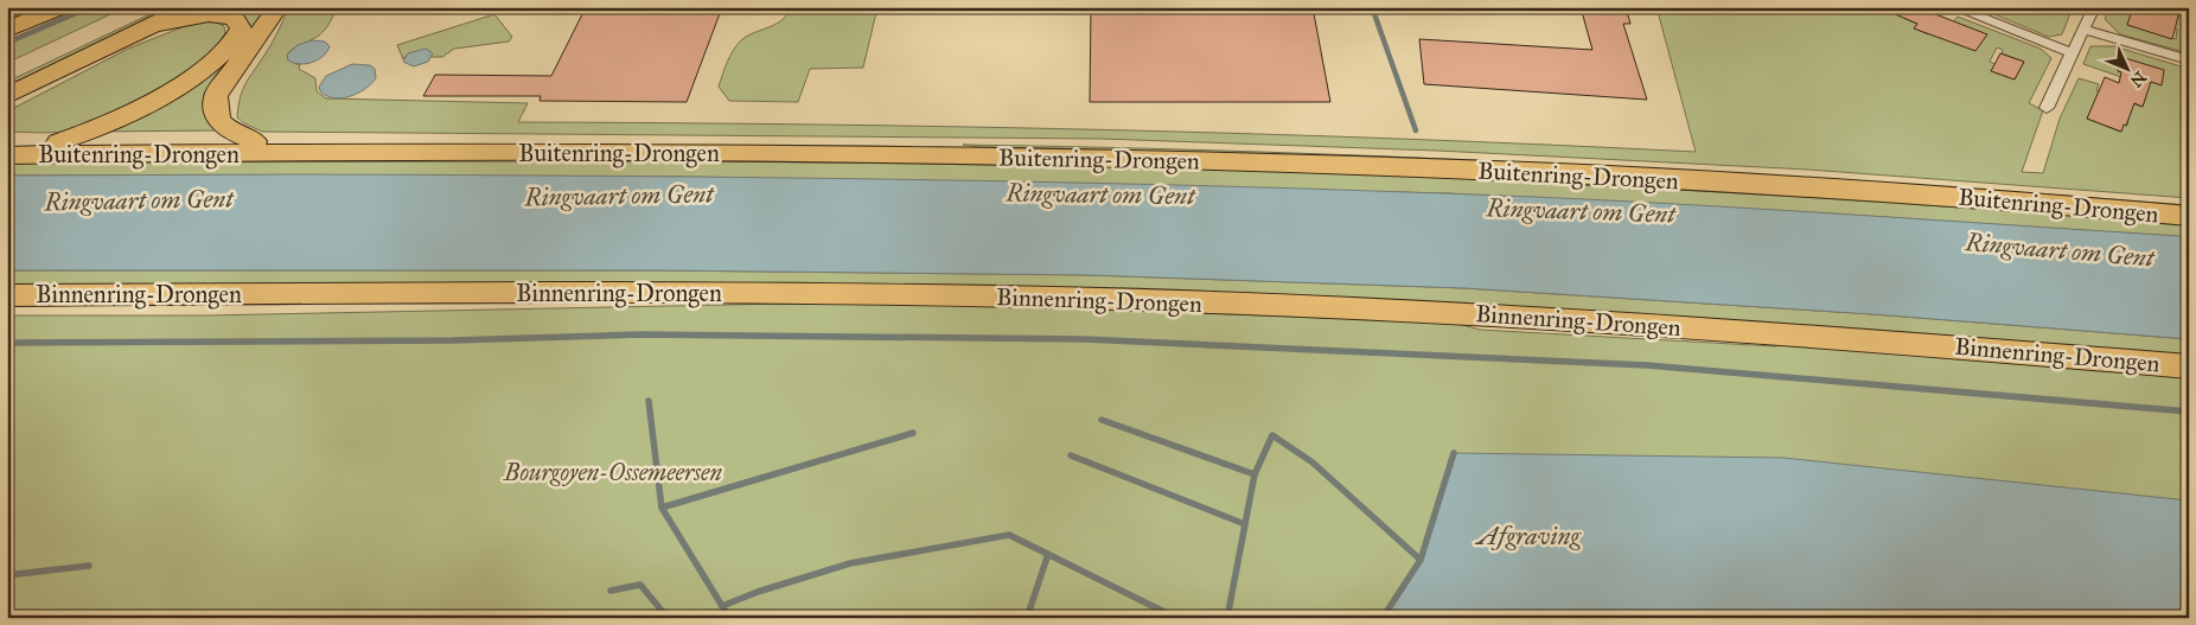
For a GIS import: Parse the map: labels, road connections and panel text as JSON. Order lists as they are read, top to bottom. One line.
{"streets":{"highway":["Buitenring-Drongen","Binnenring-Drongen"]},"water":["Ringvaart om Gent","Afgraving"],"parks":["Bourgoyen-Ossemeersen"],"north":"bottom right"}
